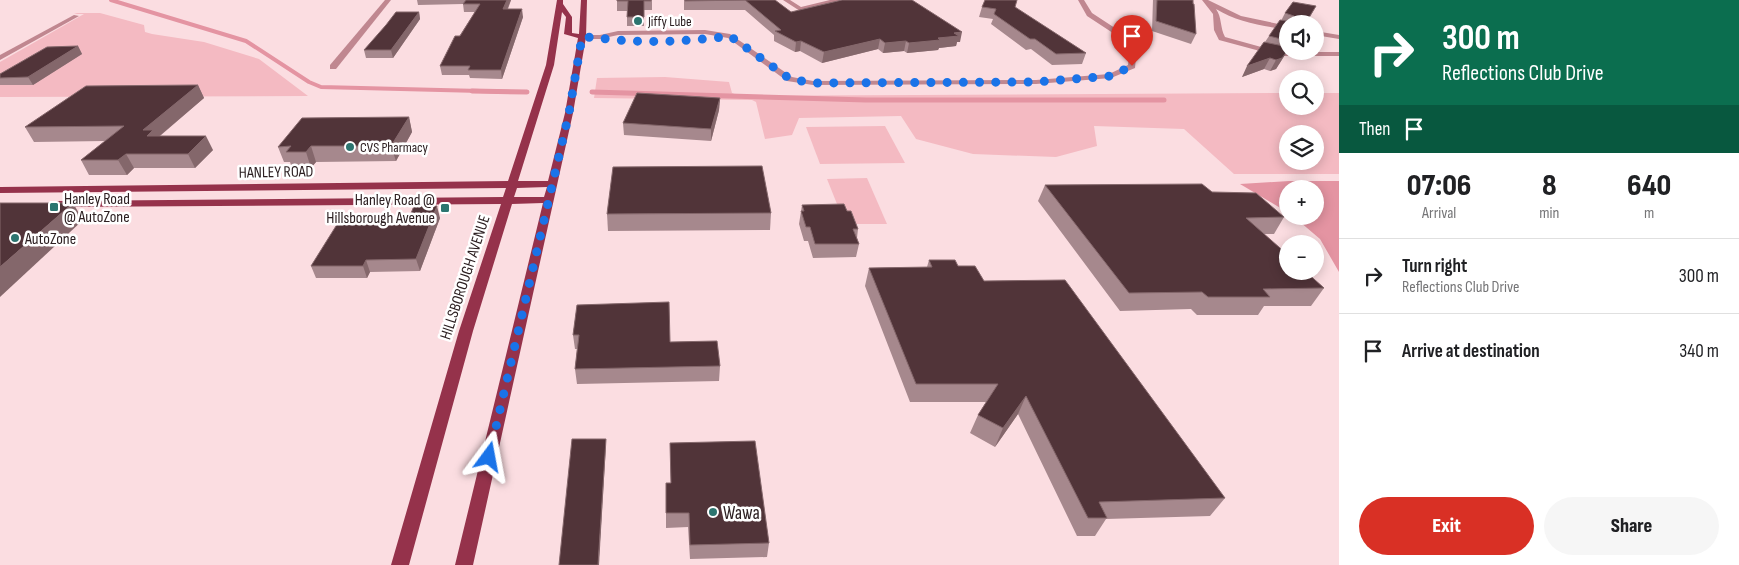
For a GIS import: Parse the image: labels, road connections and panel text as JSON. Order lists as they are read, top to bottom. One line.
{"streets":{"main road":["HANLEY ROAD","HILLSBOROUGH AVENUE"]},"crossings":[["HANLEY ROAD","HILLSBOROUGH AVENUE"]],"places":{"other":["Jiffy Lube","CVS Pharmacy","AutoZone","Wawa"],"transit":["Hanley Road @ AutoZone","Hanley Road @ Hillsborough Avenue"]},"page":{"turn":["300 m","Reflections Club Drive"],"map_buttons":["+","−"],"then":"Then","eta":["07:06","Arrival","8","min","640","m"],"list":[{"name":"Turn right","note":"Reflections Club Drive","value":"300 m"},{"name":"Arrive at destination","value":"340 m"}],"buttons":["Exit","Share"]}}
